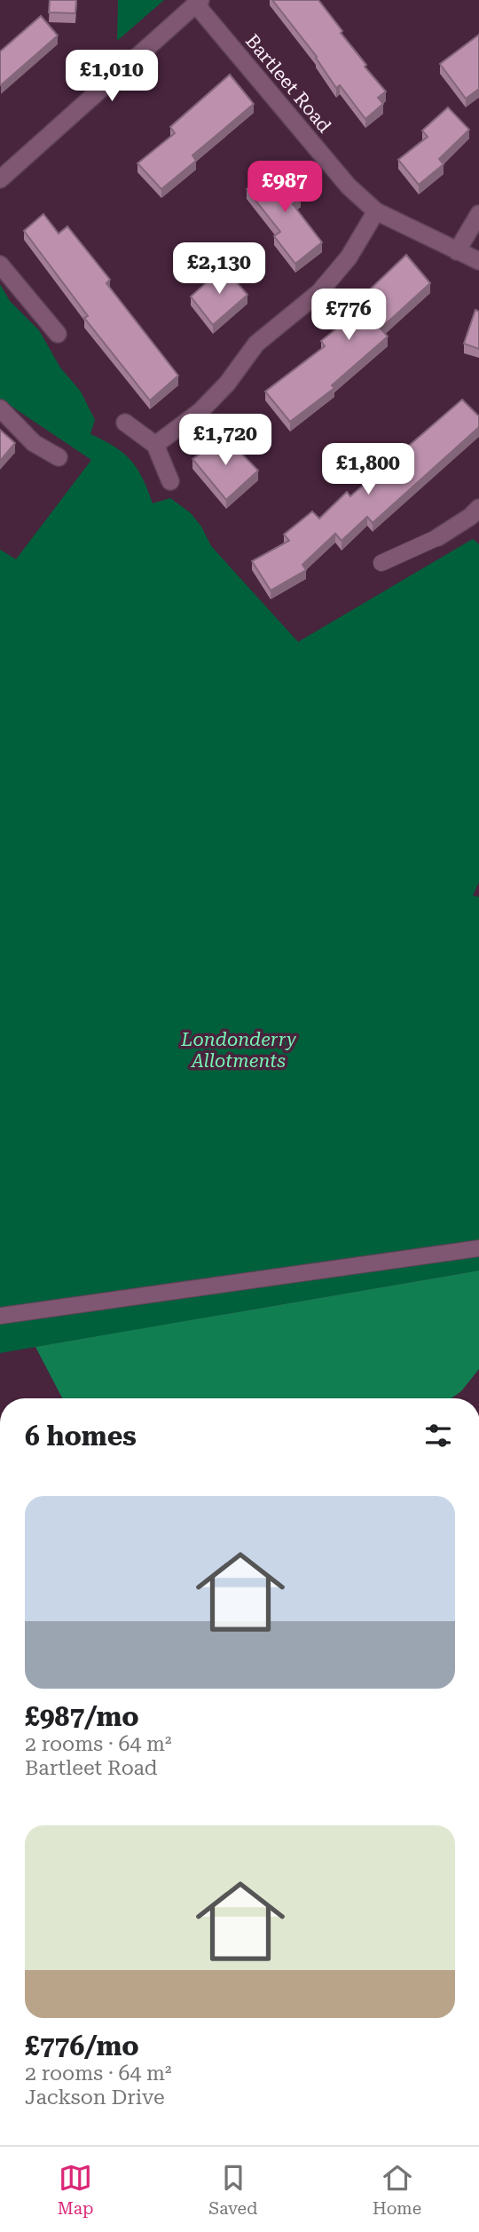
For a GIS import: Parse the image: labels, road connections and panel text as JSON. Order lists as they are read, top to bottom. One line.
{"streets":{"street":["Bartleet Road"]},"parks":["Londonderry Allotments"],"page":{"price":["£1,010","£987","£2,130","£776","£1,720","£1,800"],"heading":"6 homes","list":[{"name":"£987/mo","note":"2 rooms · 64 m² · Bartleet Road"},{"name":"£776/mo","note":"2 rooms · 64 m² · Jackson Drive"}],"tabs":["Map","Saved","Home"]}}
